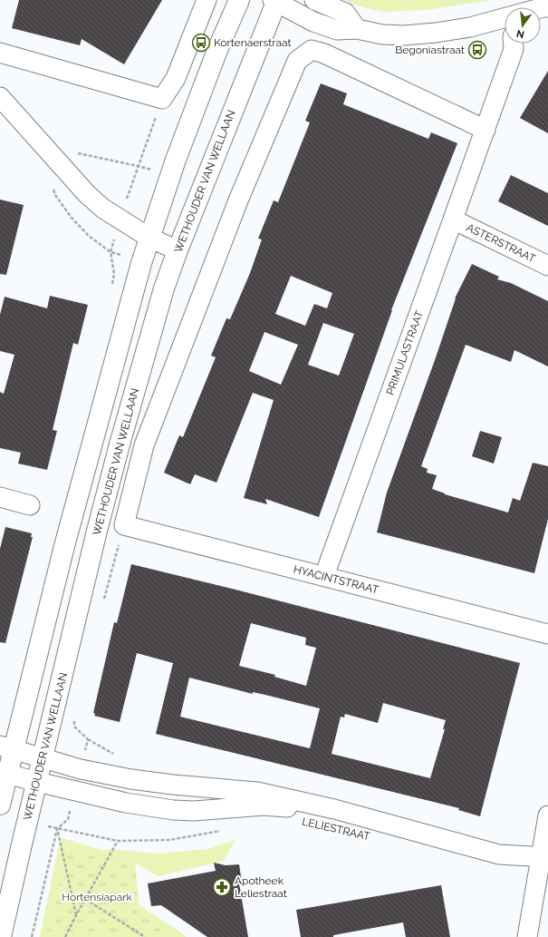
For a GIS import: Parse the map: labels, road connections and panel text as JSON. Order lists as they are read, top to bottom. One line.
{"streets":{"main road":["WETHOUDER VAN WELLAAN"],"street":["ASTERSTRAAT","PRIMULASTRAAT","HYACINTSTRAAT","LELIESTRAAT"]},"crossings":[["WETHOUDER VAN WELLAAN","LELIESTRAAT"],["ASTERSTRAAT","PRIMULASTRAAT"],["PRIMULASTRAAT","HYACINTSTRAAT"]],"parks":["Hortensiapark"],"places":{"bus stop":["Kortenaerstraat","Begoniastraat"],"pharmacy":["Apotheek Leliestraat"]},"north":"bottom"}
